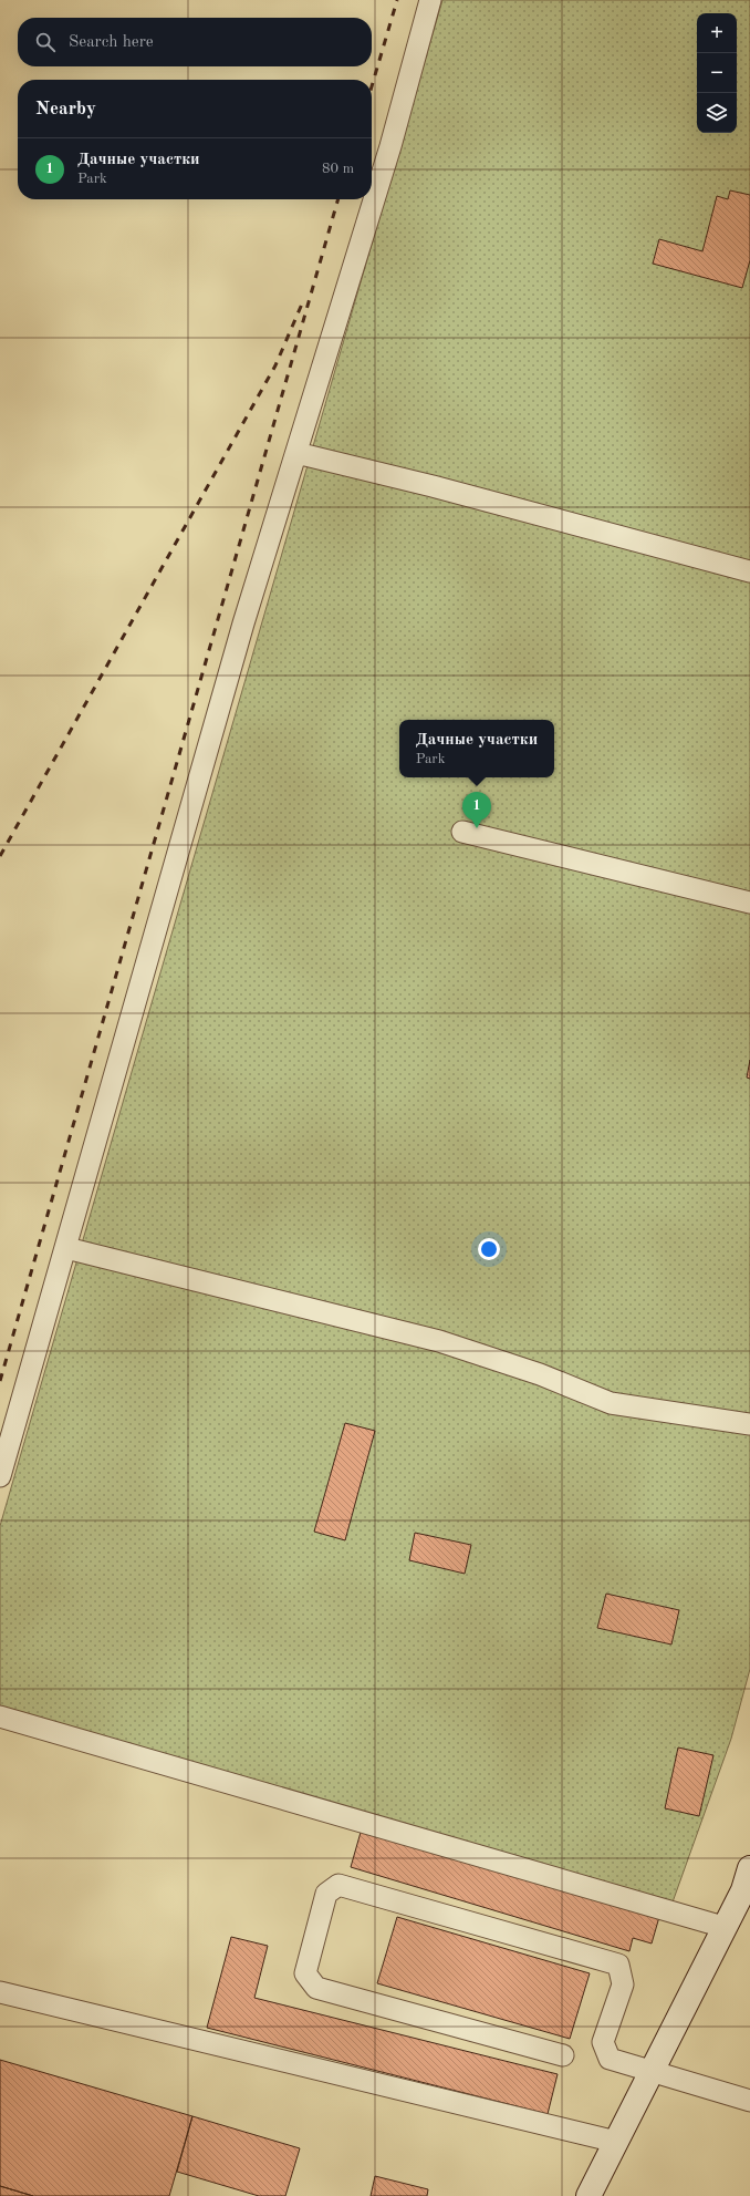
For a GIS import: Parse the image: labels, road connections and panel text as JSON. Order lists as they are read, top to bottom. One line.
{"page":{"map_buttons":["+","−"],"search":"Search here","heading":"Nearby","list":[{"mark":"1","name":"Дачные участки","note":"Park","value":"80 m"}],"popup":["Дачные участки","Park"],"pins":"1"}}
